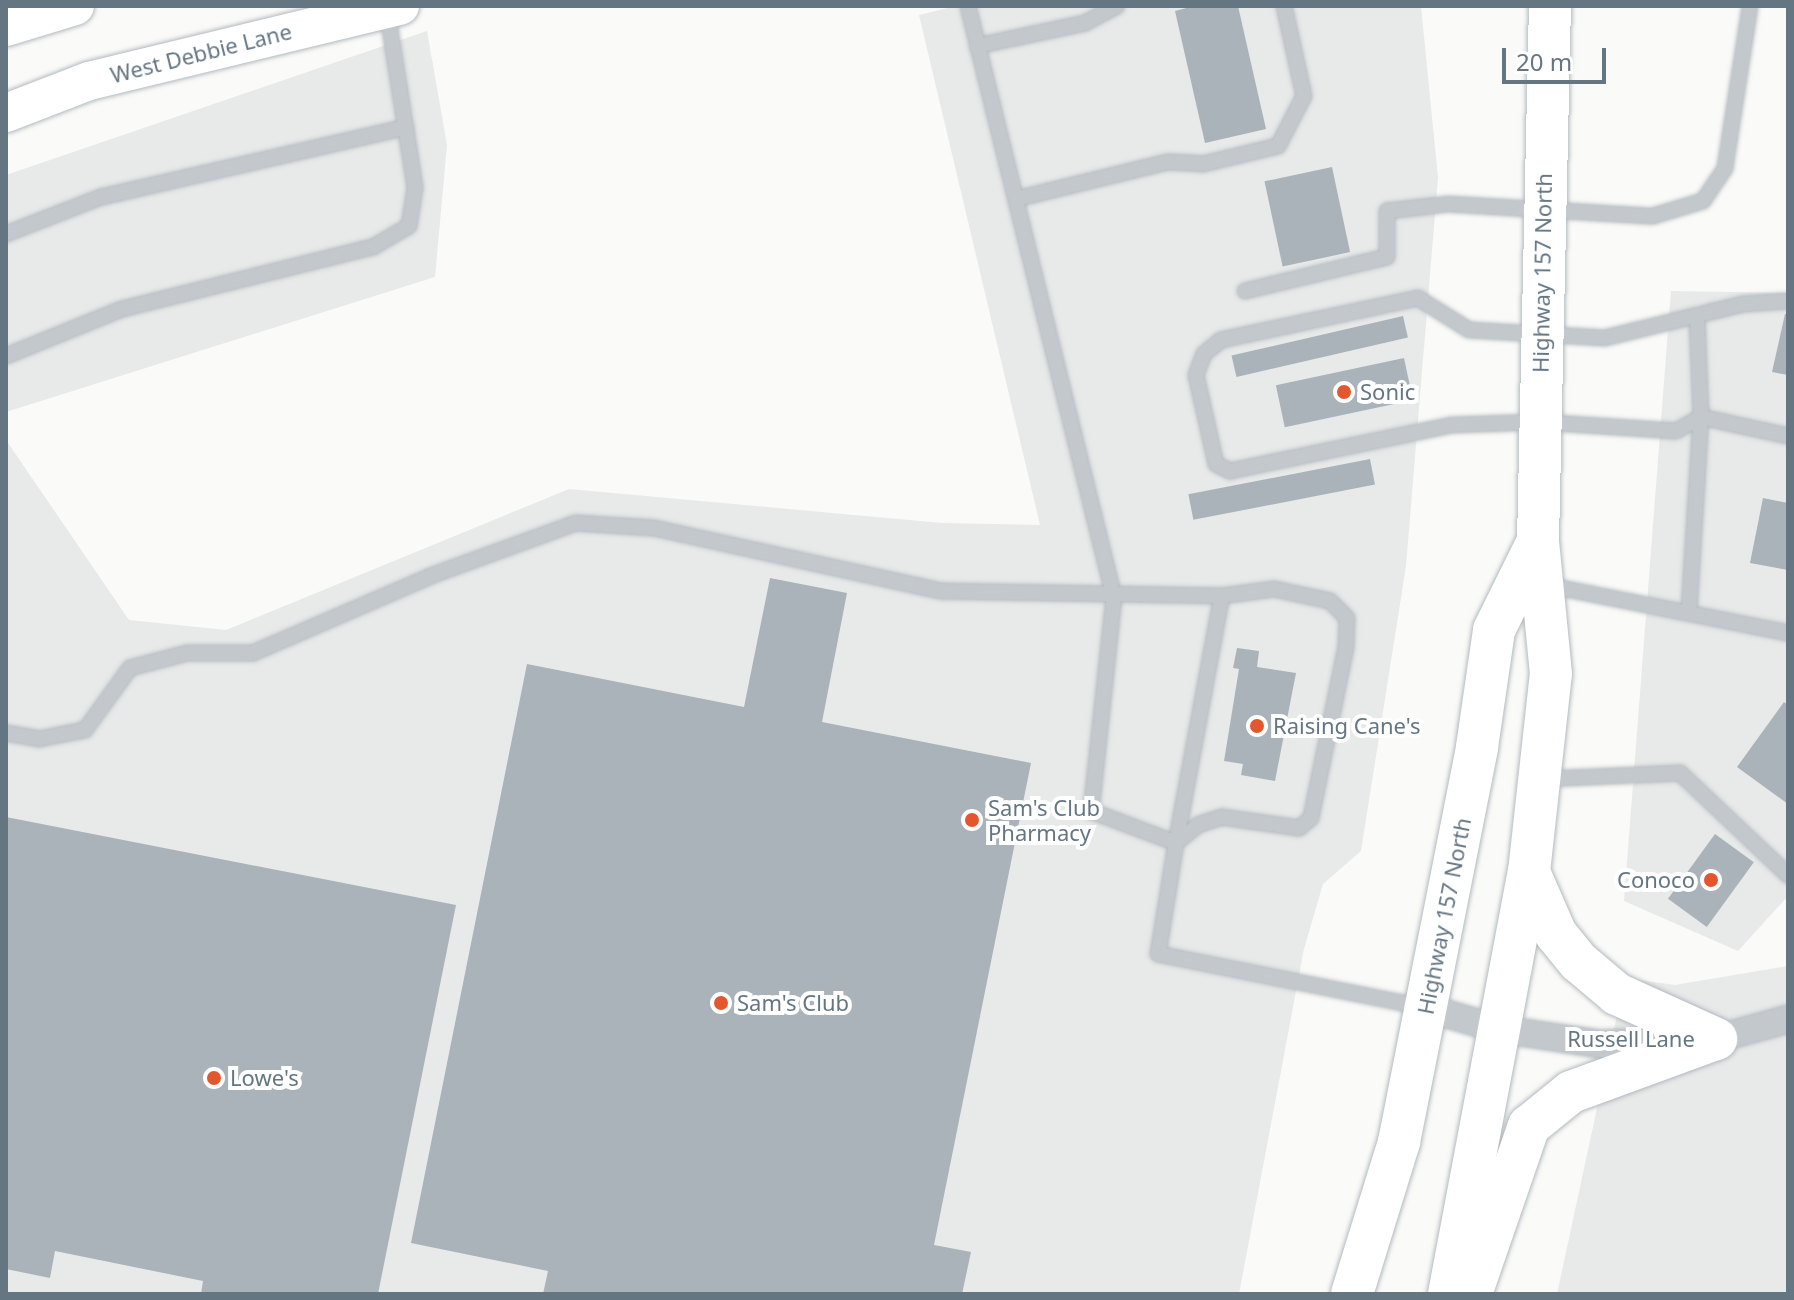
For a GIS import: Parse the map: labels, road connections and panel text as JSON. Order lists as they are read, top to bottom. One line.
{"streets":{"main road":["West Debbie Lane","Highway 157 North"],"street":["Russell Lane"]},"crossings":[["Highway 157 North","Russell Lane"]],"places":["Sonic","Raising Cane's","Sam's Club Pharmacy","Conoco","Sam's Club","Lowe's"],"scale_bar":"20 m"}
